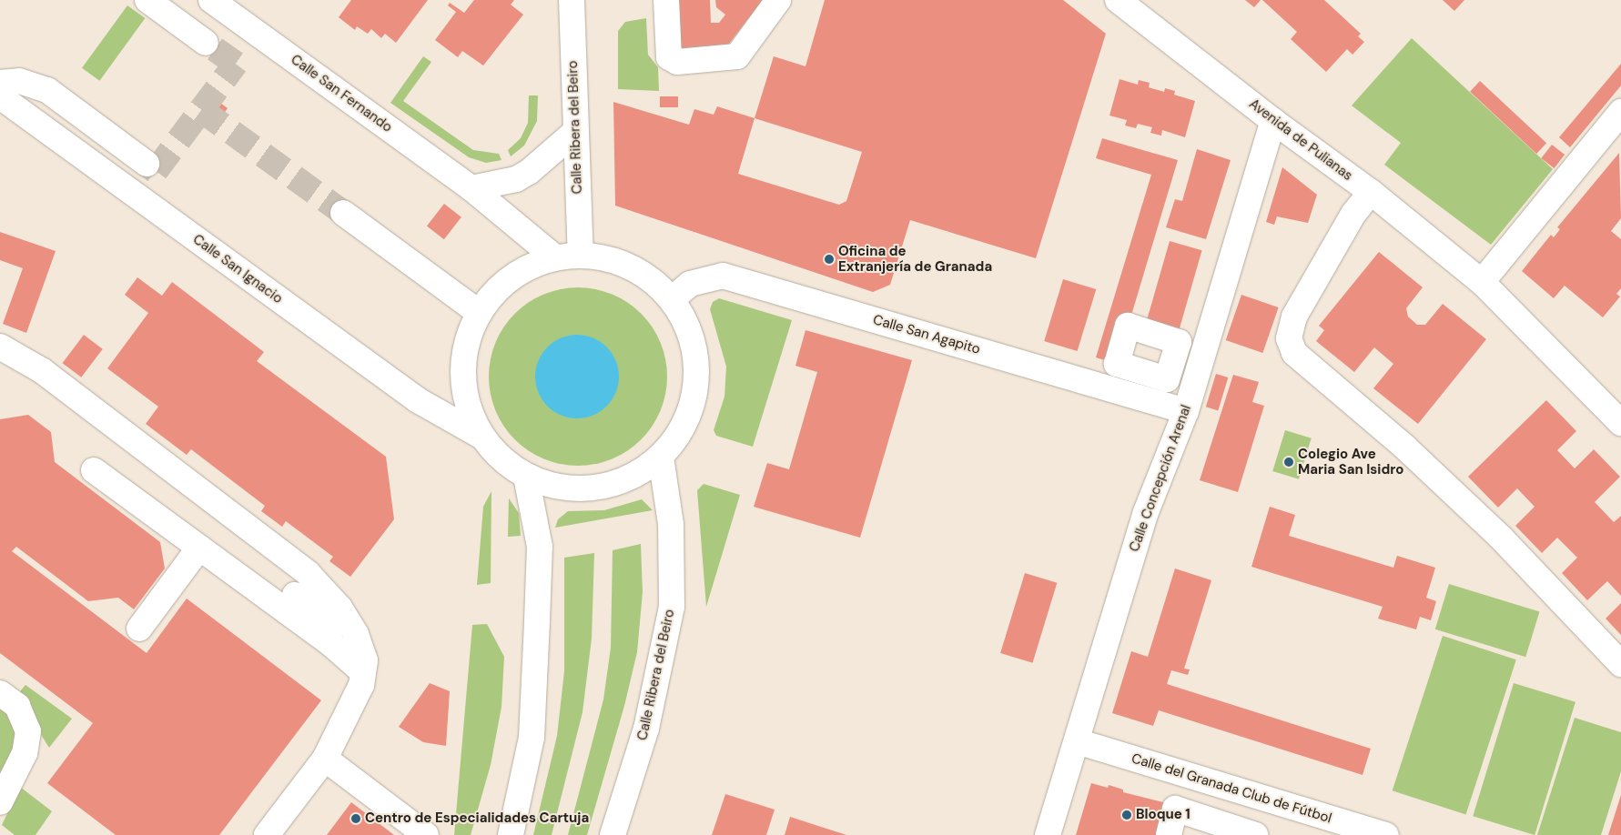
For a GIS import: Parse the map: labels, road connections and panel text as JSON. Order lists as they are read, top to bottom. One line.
{"streets":{"street":["Calle San Fernando","Calle Ribera del Beiro","Avenida de Pulianas","Calle San Ignacio","Calle San Agapito","Calle Concepción Arenal","Calle del Granada Club de Fútbol"]},"crossings":[["Avenida de Pulianas","Calle Concepción Arenal"],["Calle San Agapito","Calle Concepción Arenal"],["Calle Concepción Arenal","Calle del Granada Club de Fútbol"]],"places":["Oficina de Extranjería de Granada","Colegio Ave Maria San Isidro","Bloque 1","Centro de Especialidades Cartuja"]}
